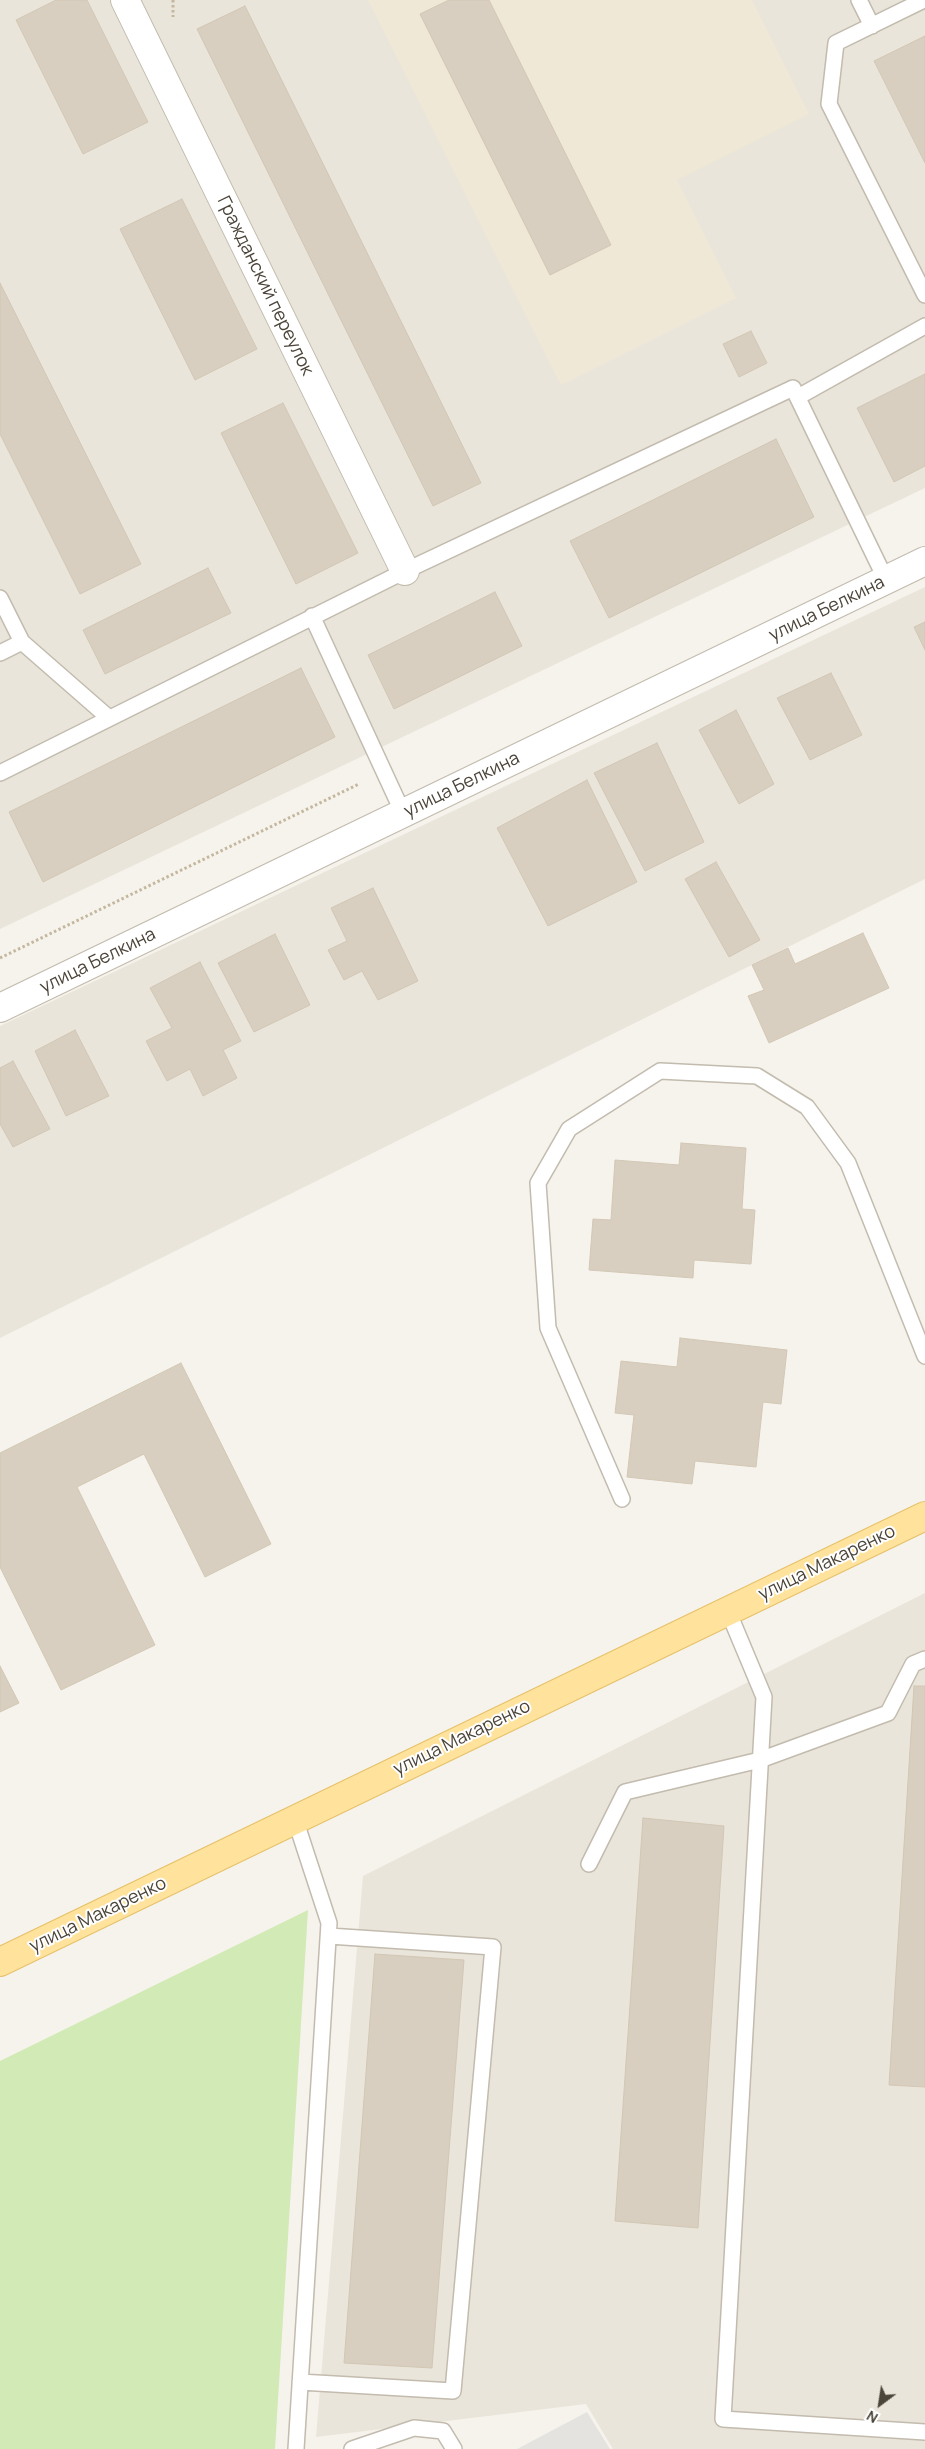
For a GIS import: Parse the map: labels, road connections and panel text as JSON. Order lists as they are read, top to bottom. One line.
{"streets":{"main road":["улица Макаренко"],"street":["Гражданский переулок","улица Белкина"]},"north":"bottom left"}
